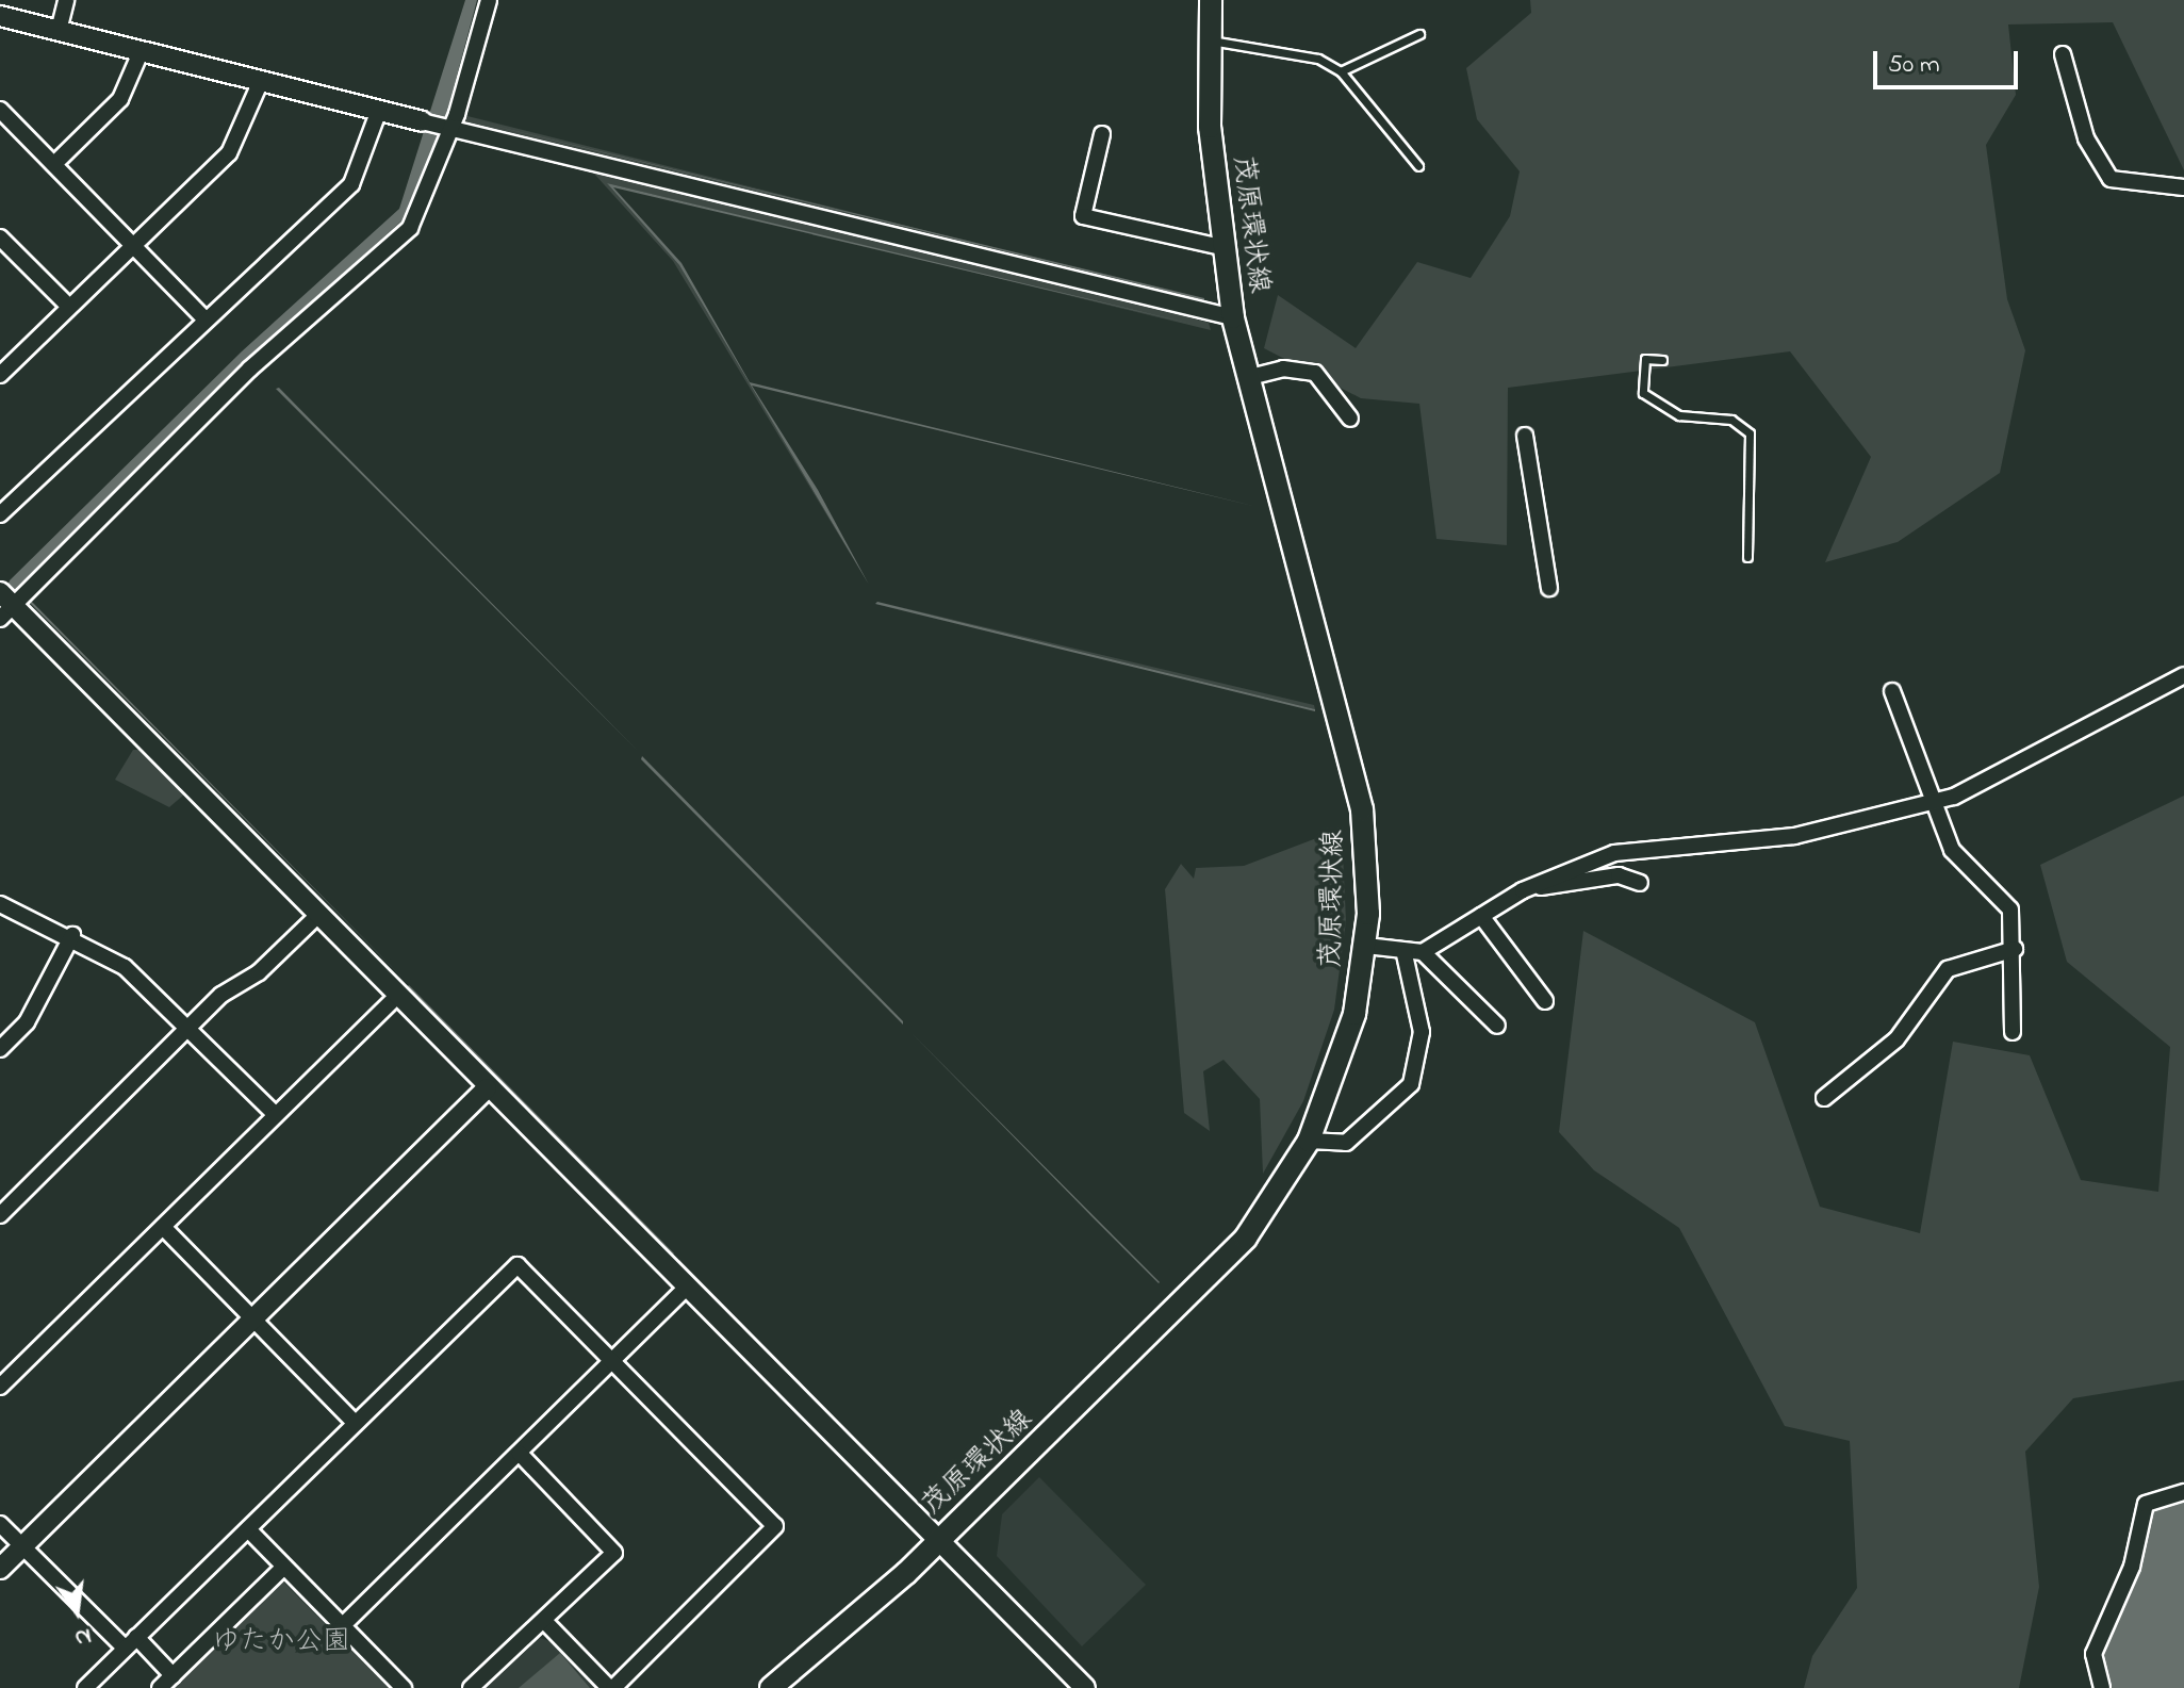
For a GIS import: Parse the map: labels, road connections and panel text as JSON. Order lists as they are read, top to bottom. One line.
{"streets":{"main road":["茂原環状線"]},"parks":["ゆたか公園"],"scale_bar":"50 m","north":"bottom"}
